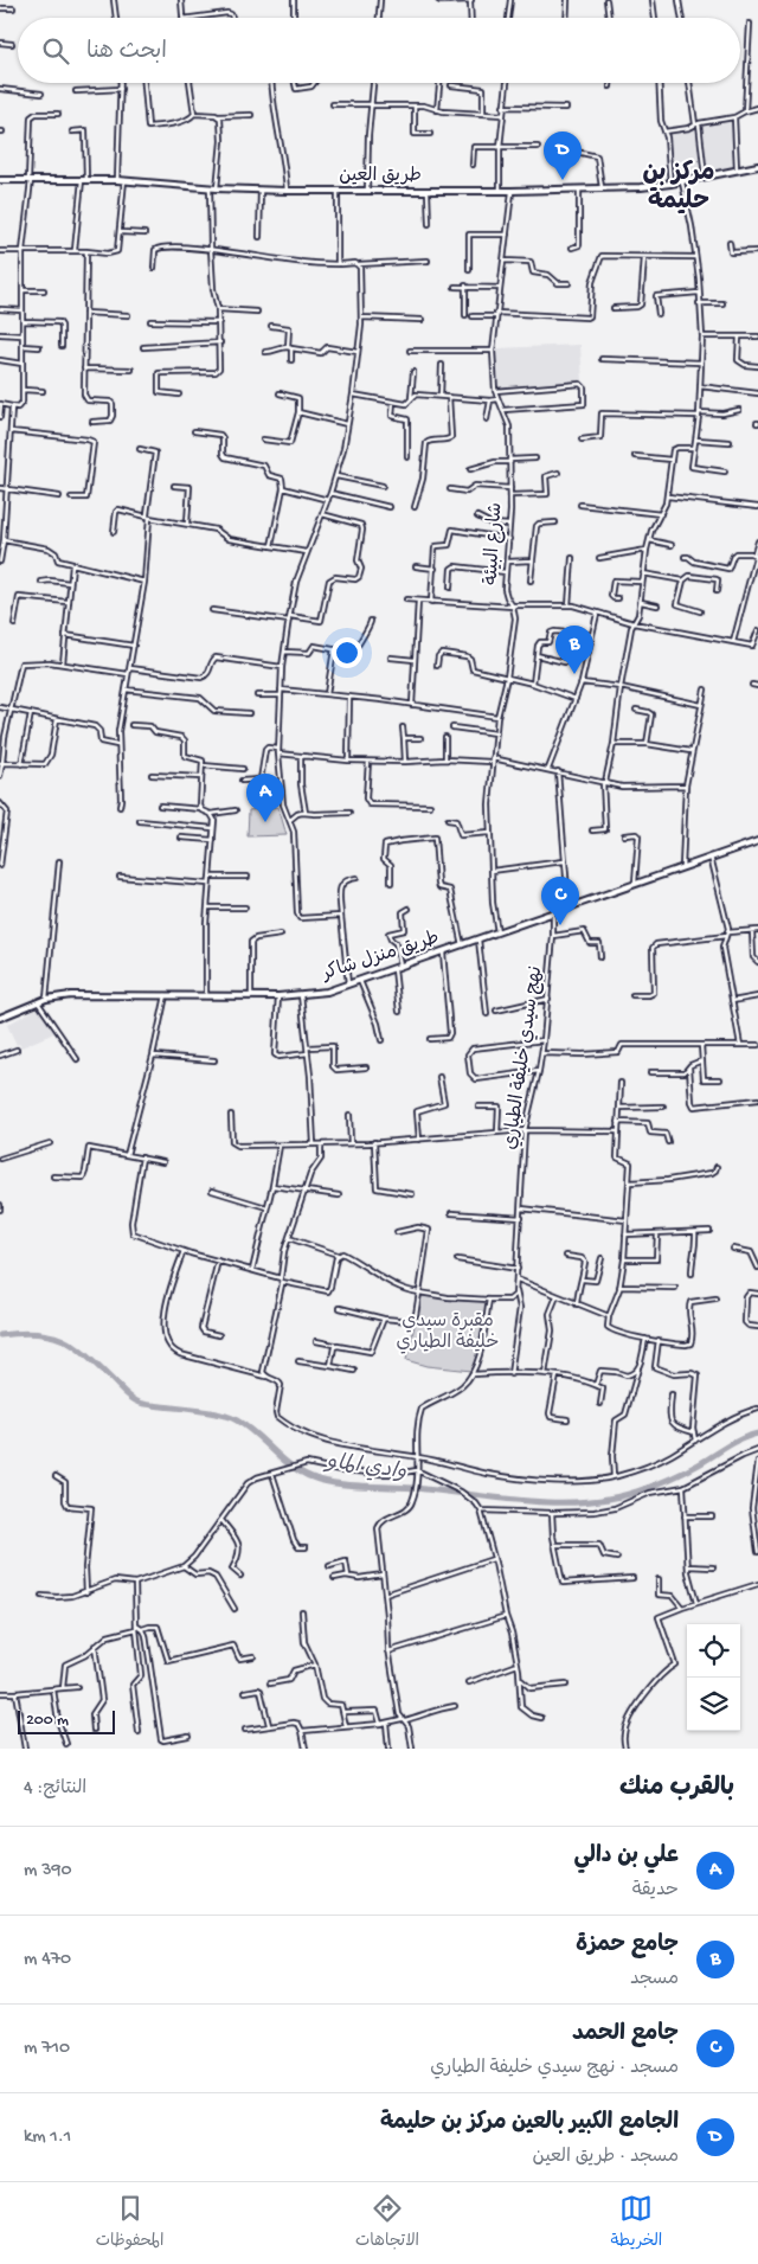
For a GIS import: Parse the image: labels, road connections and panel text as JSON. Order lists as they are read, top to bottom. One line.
{"streets":{"main road":["طريق العين","طريق منزل شاكر"],"street":["شارع البيئة","نهج سيدي خليفة الطياري"]},"crossings":[["طريق العين","شارع البيئة"],["شارع البيئة","طريق منزل شاكر"],["طريق منزل شاكر","نهج سيدي خليفة الطياري"]],"districts":["مركز بن حليمة"],"water":["وادي الماو"],"parks":["مقبرة سيدي خليفة الطياري"],"scale_bar":"200 m","page":{"search":"ابحث هنا","pins":["D","B","A","C"],"scale":"200 m","heading":["بالقرب منك","النتائج: 4"],"list":[{"mark":"A","name":"علي بن دالي","note":"حديقة","value":"390 m"},{"mark":"B","name":"جامع حمزة","note":"مسجد","value":"470 m"},{"mark":"C","name":"جامع الحمد","note":"مسجد · نهج سيدي خليفة الطياري","value":"710 m"},{"mark":"D","name":"الجامع الكبير بالعين مركز بن حليمة","note":"مسجد · طريق العين","value":"1.1 km"}],"nav":["الخريطة","الاتجاهات","المحفوظات"]}}
